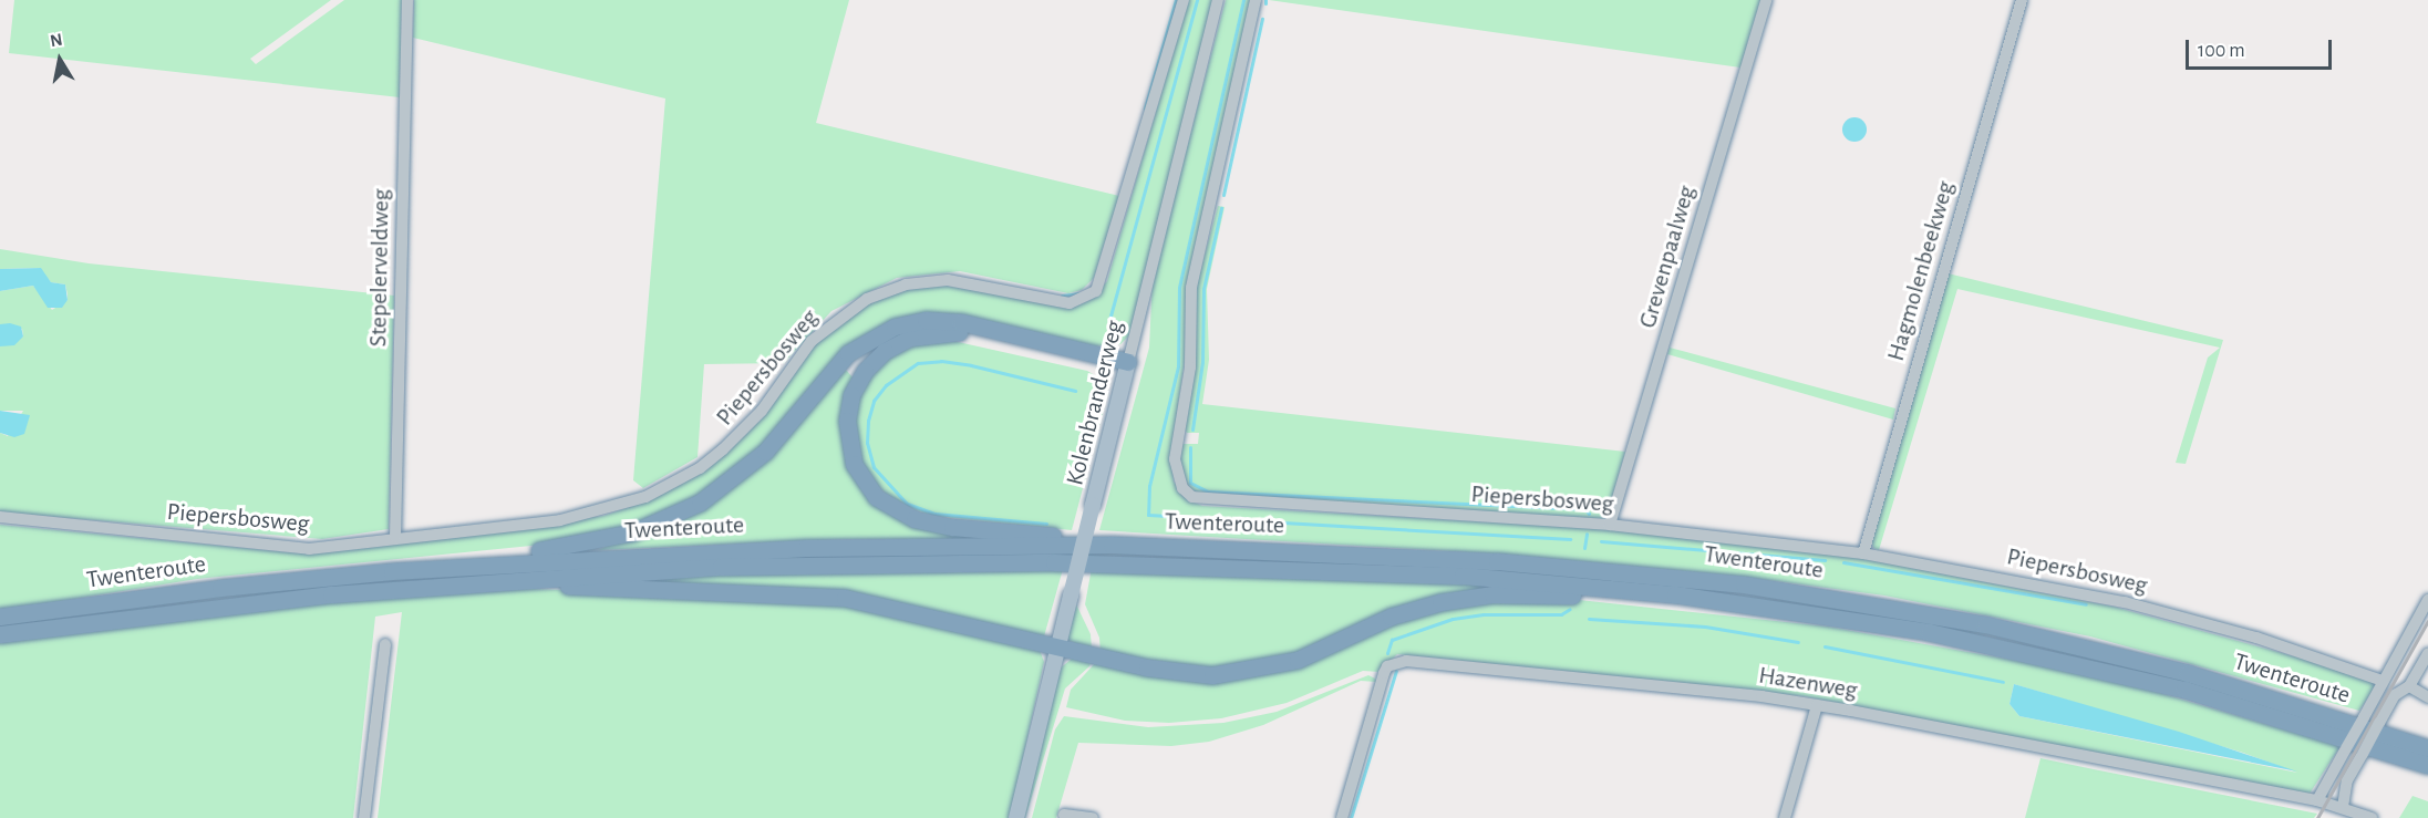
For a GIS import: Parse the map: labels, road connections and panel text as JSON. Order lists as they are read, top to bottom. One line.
{"streets":{"highway":["Twenteroute"],"main road":["Kolenbranderweg"],"street":["Grevenpaalweg","Stepelerveldweg","Hagmolenbeekweg","Piepersbosweg","Hazenweg"]},"crossings":[["Grevenpaalweg","Piepersbosweg"],["Stepelerveldweg","Piepersbosweg"],["Hagmolenbeekweg","Piepersbosweg"]],"scale_bar":"100 m","north":"top"}
